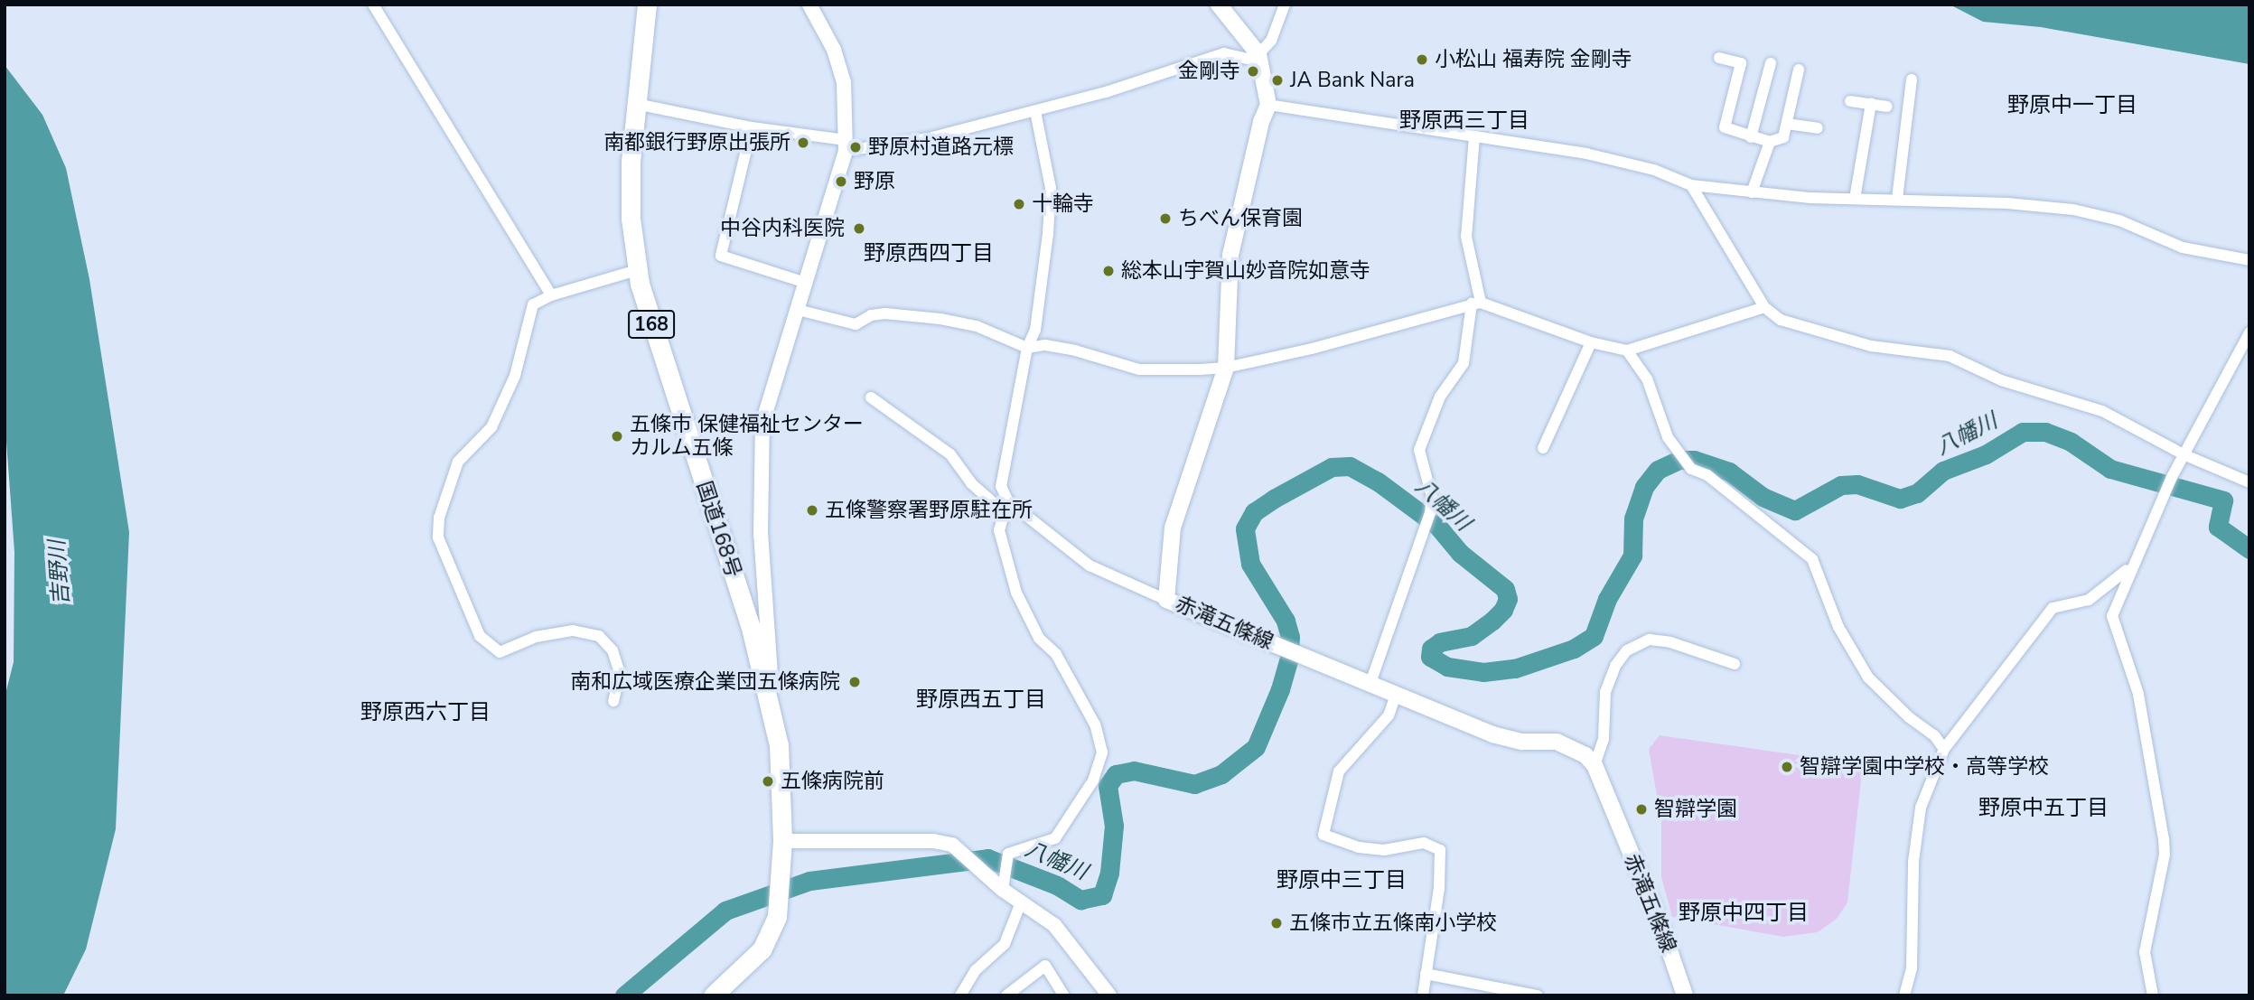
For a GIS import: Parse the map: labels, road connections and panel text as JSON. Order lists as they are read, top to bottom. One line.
{"streets":{"highway":["168","国道168号"],"main road":["赤滝五條線"]},"districts":["野原中一丁目","野原西三丁目","野原西四丁目","野原西五丁目","野原西六丁目","野原中五丁目","野原中三丁目","野原中四丁目"],"water":["八幡川","吉野川"],"places":["小松山 福寿院 金剛寺","金剛寺","JA Bank Nara","南都銀行野原出張所","野原村道路元標","野原","十輪寺","ちべん保育園","中谷内科医院","総本山宇賀山妙音院如意寺","五條市 保健福祉センター カルム五條","五條警察署野原駐在所","南和広域医療企業団五條病院","智辯学園中学校・高等学校","五條病院前","智辯学園","五條市立五條南小学校"]}
